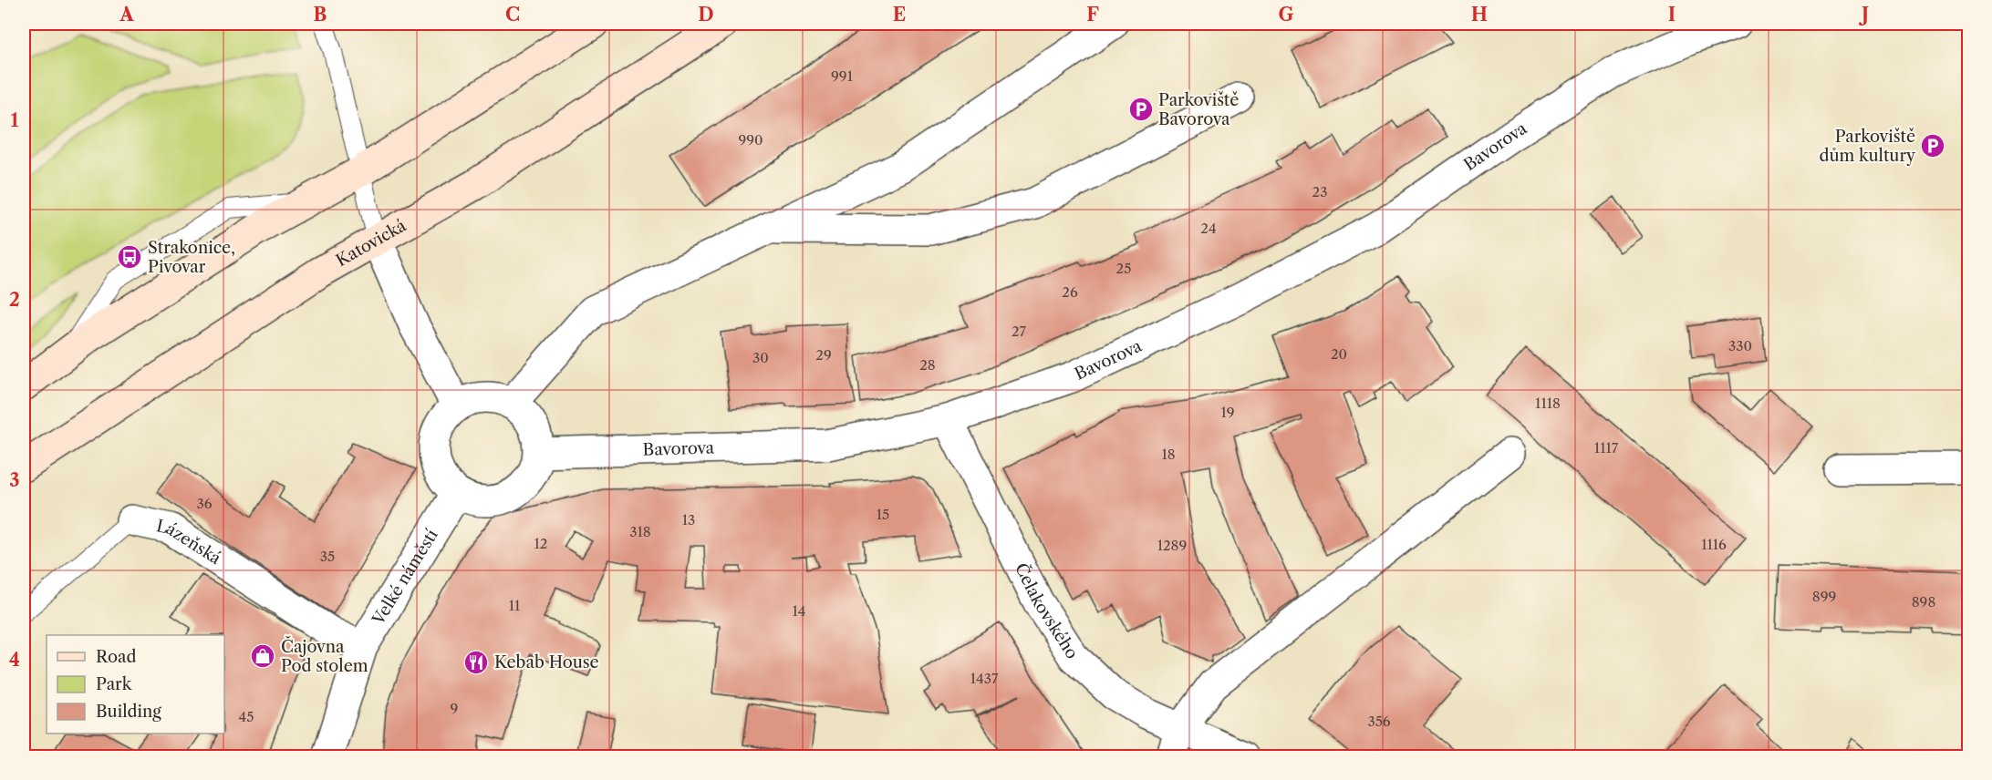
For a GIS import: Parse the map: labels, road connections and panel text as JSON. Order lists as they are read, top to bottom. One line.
{"streets":{"main road":["Katovická"],"street":["Bavorova","Lázeňská","Velké náměstí","Čelakovského"]},"crossings":[["Bavorova","Velké náměstí"],["Bavorova","Čelakovského"],["Lázeňská","Velké náměstí"]],"places":{"parking":["Parkoviště Bavorova","Parkoviště dům kultury"],"bus stop":["Strakonice, Pivovar"],"shop":["Čajovna Pod stolem"],"restaurant":["Kebab House"]},"house_numbers":["991","990","23","24","25","26","27","330","20","29","30","28","1118","19","1117","18","36","15","13","318","12","1116","1289","35","899","898","11","14","1437","9","45","356"],"legend":["Road","Park","Building"],"grid":{"columns":["A","B","C","D","E","F","G","H","I","J"],"rows":["1","2","3","4"]}}
